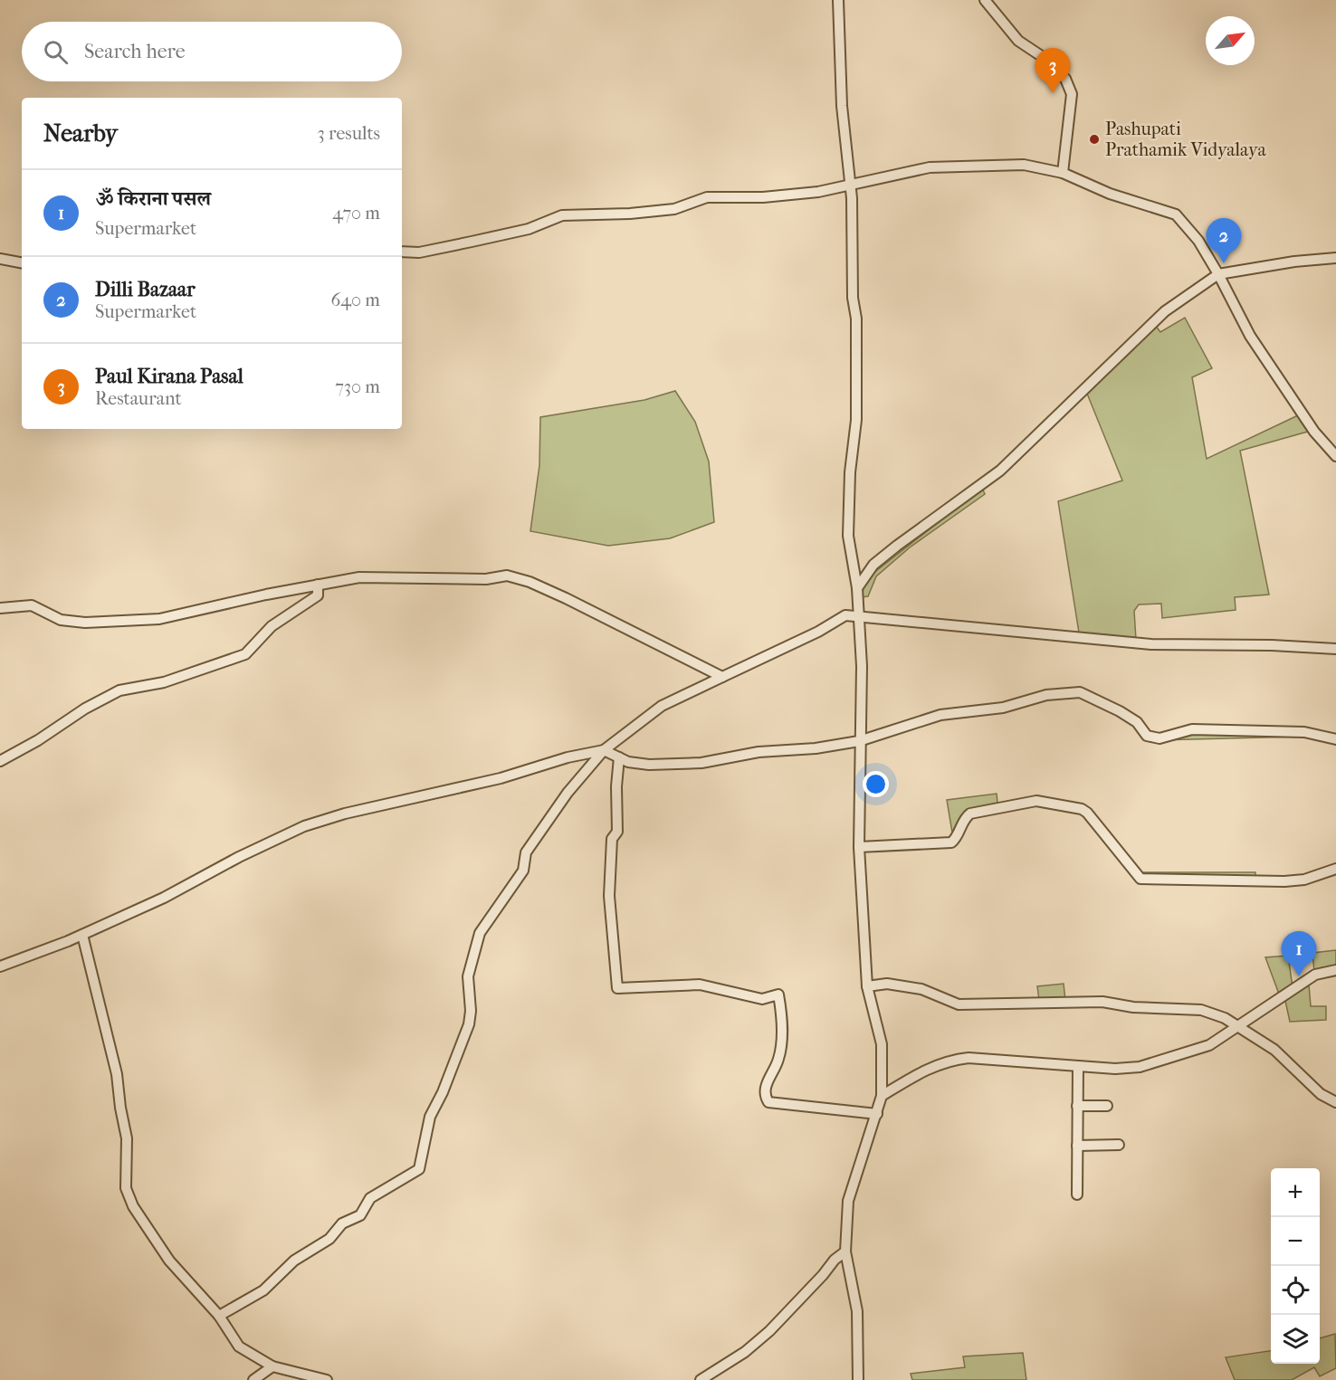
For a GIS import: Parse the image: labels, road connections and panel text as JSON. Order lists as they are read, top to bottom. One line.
{"places":["Pashupati Prathamik Vidyalaya"],"north":"top right","page":{"search":"Search here","pins":["3","2","1"],"heading":["Nearby","3 results"],"list":[{"mark":"1","name":"ॐ किराना पसल","note":"Supermarket","value":"470 m"},{"mark":"2","name":"Dilli Bazaar","note":"Supermarket","value":"640 m"},{"mark":"3","name":"Paul Kirana Pasal","note":"Restaurant","value":"730 m"}],"map_buttons":["+","−"]}}
